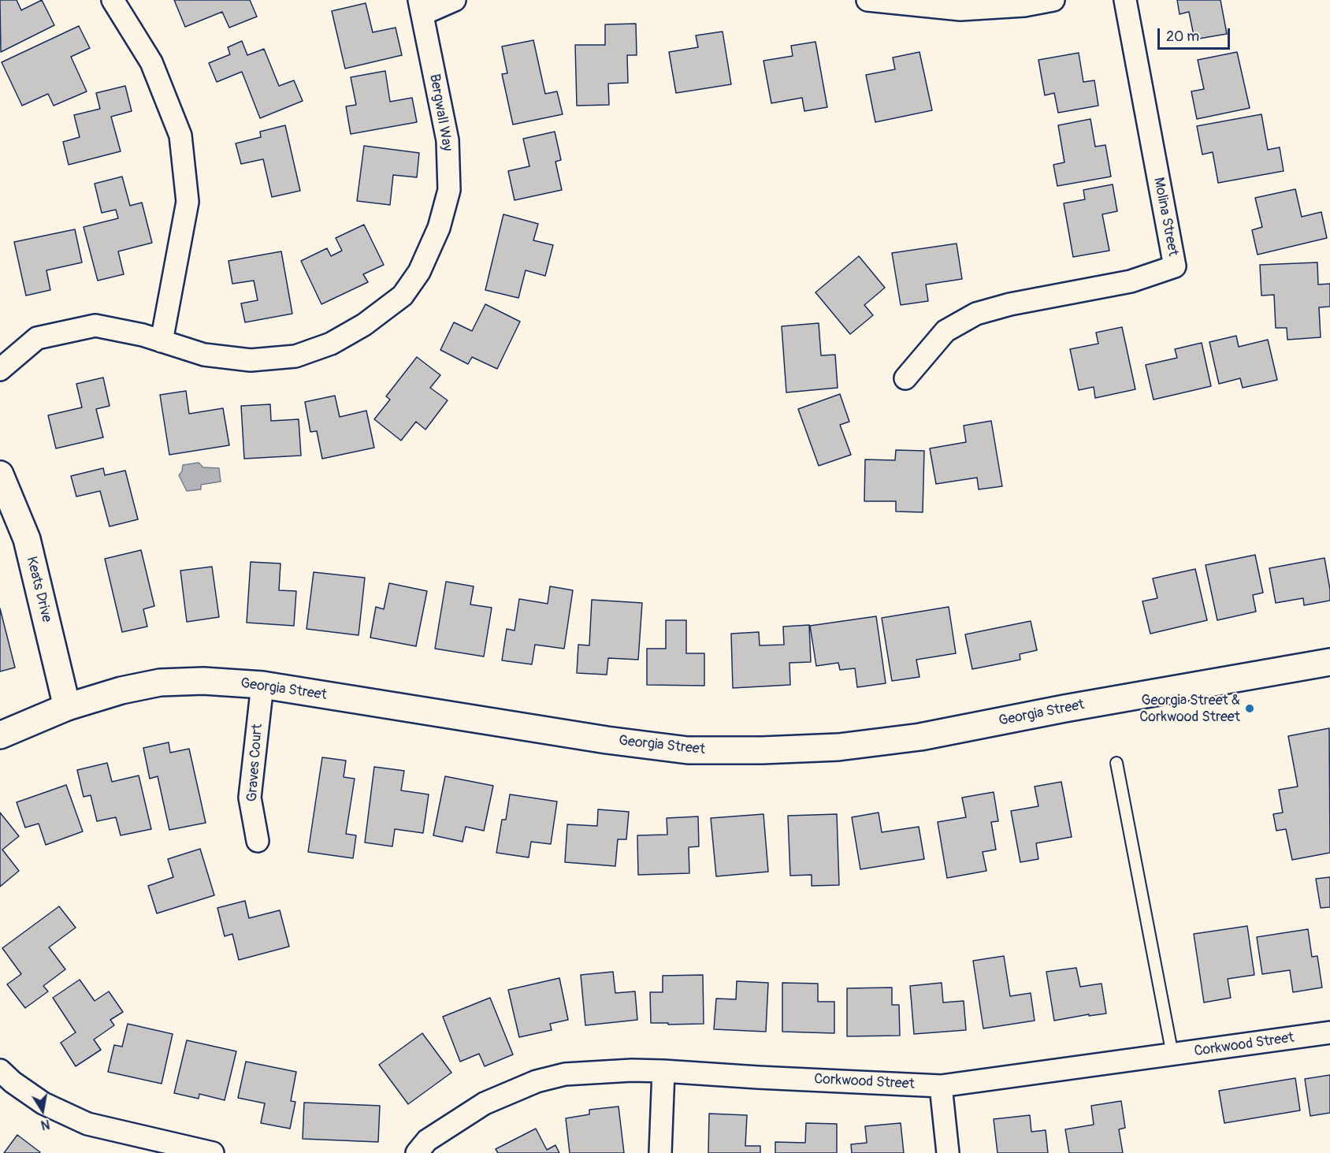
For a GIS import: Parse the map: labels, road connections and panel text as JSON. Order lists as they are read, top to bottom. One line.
{"streets":{"main road":["Keats Drive","Georgia Street"],"street":["Bergwall Way","Molina Street","Graves Court","Corkwood Street"]},"crossings":[["Keats Drive","Georgia Street"],["Georgia Street","Graves Court"]],"places":["Georgia Street & Corkwood Street"],"scale_bar":"20 m","north":"bottom"}
